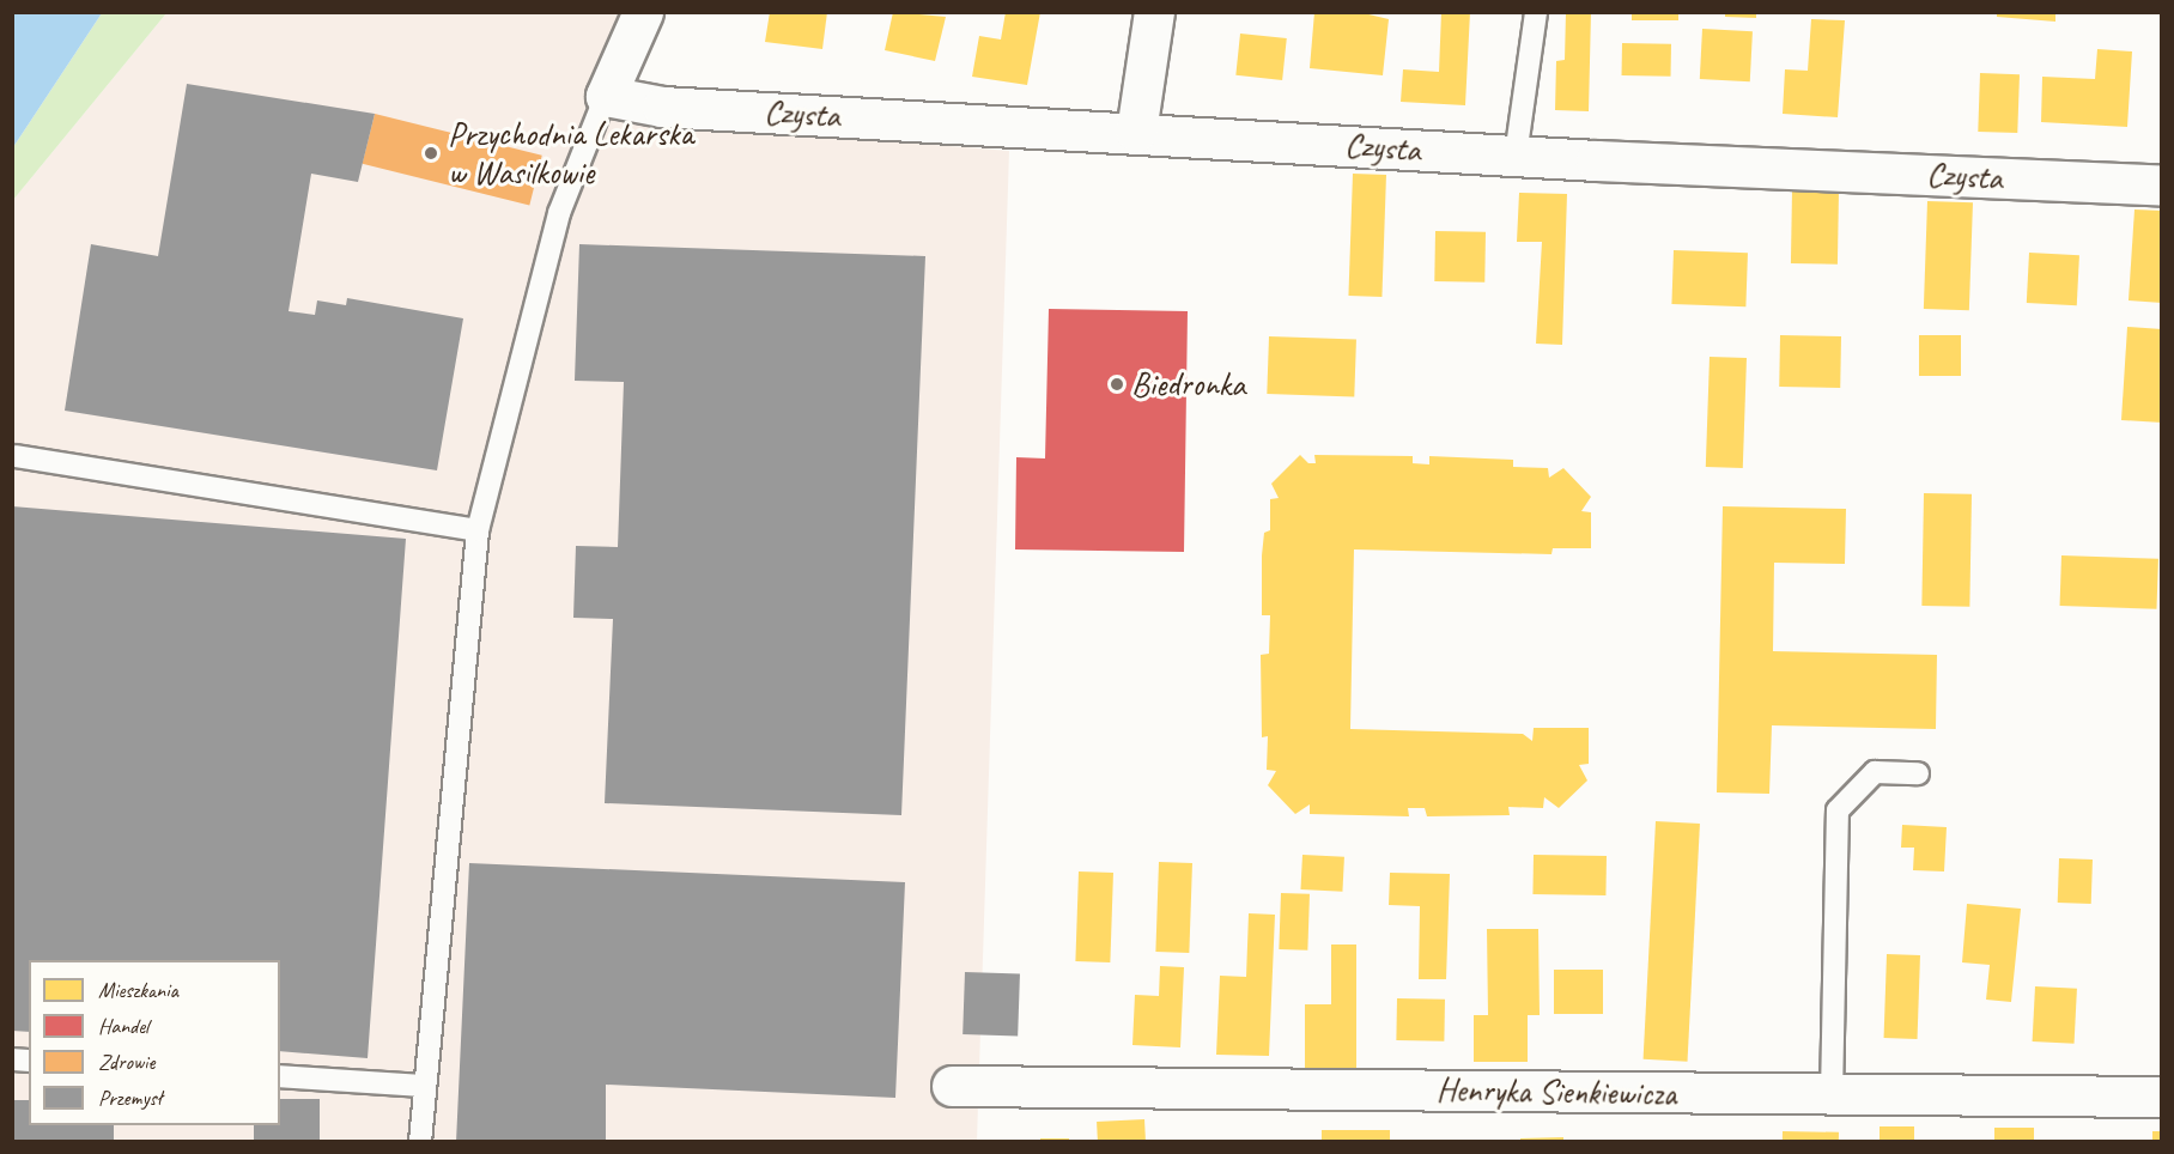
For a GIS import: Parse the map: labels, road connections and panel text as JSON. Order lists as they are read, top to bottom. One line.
{"streets":{"street":["Czysta","Henryka Sienkiewicza"]},"places":["Przychodnia Lekarska w Wasilkowie","Biedronka"],"legend":["Mieszkania","Handel","Zdrowie","Przemysł"]}
